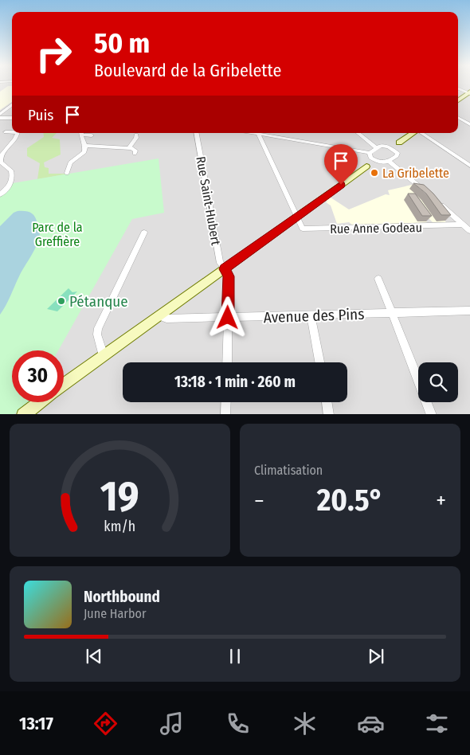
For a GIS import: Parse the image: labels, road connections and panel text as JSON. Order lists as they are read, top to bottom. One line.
{"streets":{"street":["Rue Saint-Hubert","Rue Anne Godeau","Avenue des Pins"]},"crossings":[["Rue Saint-Hubert","Avenue des Pins"]],"parks":["Parc de la Greffière"],"places":["La Gribelette","Pétanque"],"page":{"turn":["50 m","Boulevard de la Gribelette"],"then":"Puis","limit":"30","trip":"13:18 · 1 min · 260 m","tile":"Climatisation","heat":["−","20.5°","+"],"song":["Northbound","June Harbor"],"tabs":"13:17","gauge":["19","km/h"]}}
